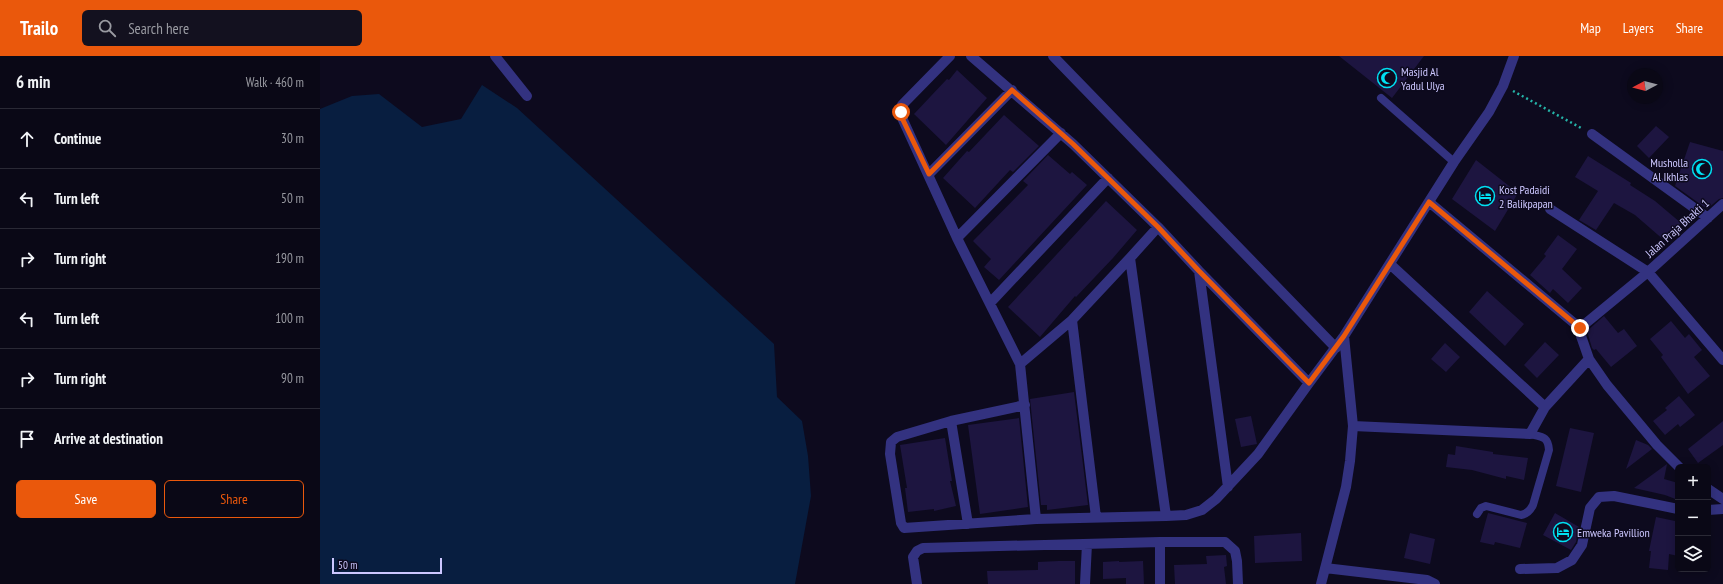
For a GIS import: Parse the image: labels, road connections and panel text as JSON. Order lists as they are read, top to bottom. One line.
{"streets":{"street":["Jalan Praja Bhakti 1"]},"places":{"mosque":["Masjid Al Yadul Ulya","Musholla Al Ikhlas"],"hotel":["Kost Padaidi 2 Balikpapan","Emweka Pavillion"]},"scale_bar":"50 m","north":"left","page":{"header":"Trailo","search":"Search here","nav":["Map","Layers","Share"],"heading":["6 min","Walk · 460 m"],"list":[["Continue","30 m"],["Turn left","50 m"],["Turn right","190 m"],["Turn left","100 m"],["Turn right","90 m"],"Arrive at destination"],"map_buttons":["+","−"],"buttons":["Save","Share"],"scale":"50 m"}}
